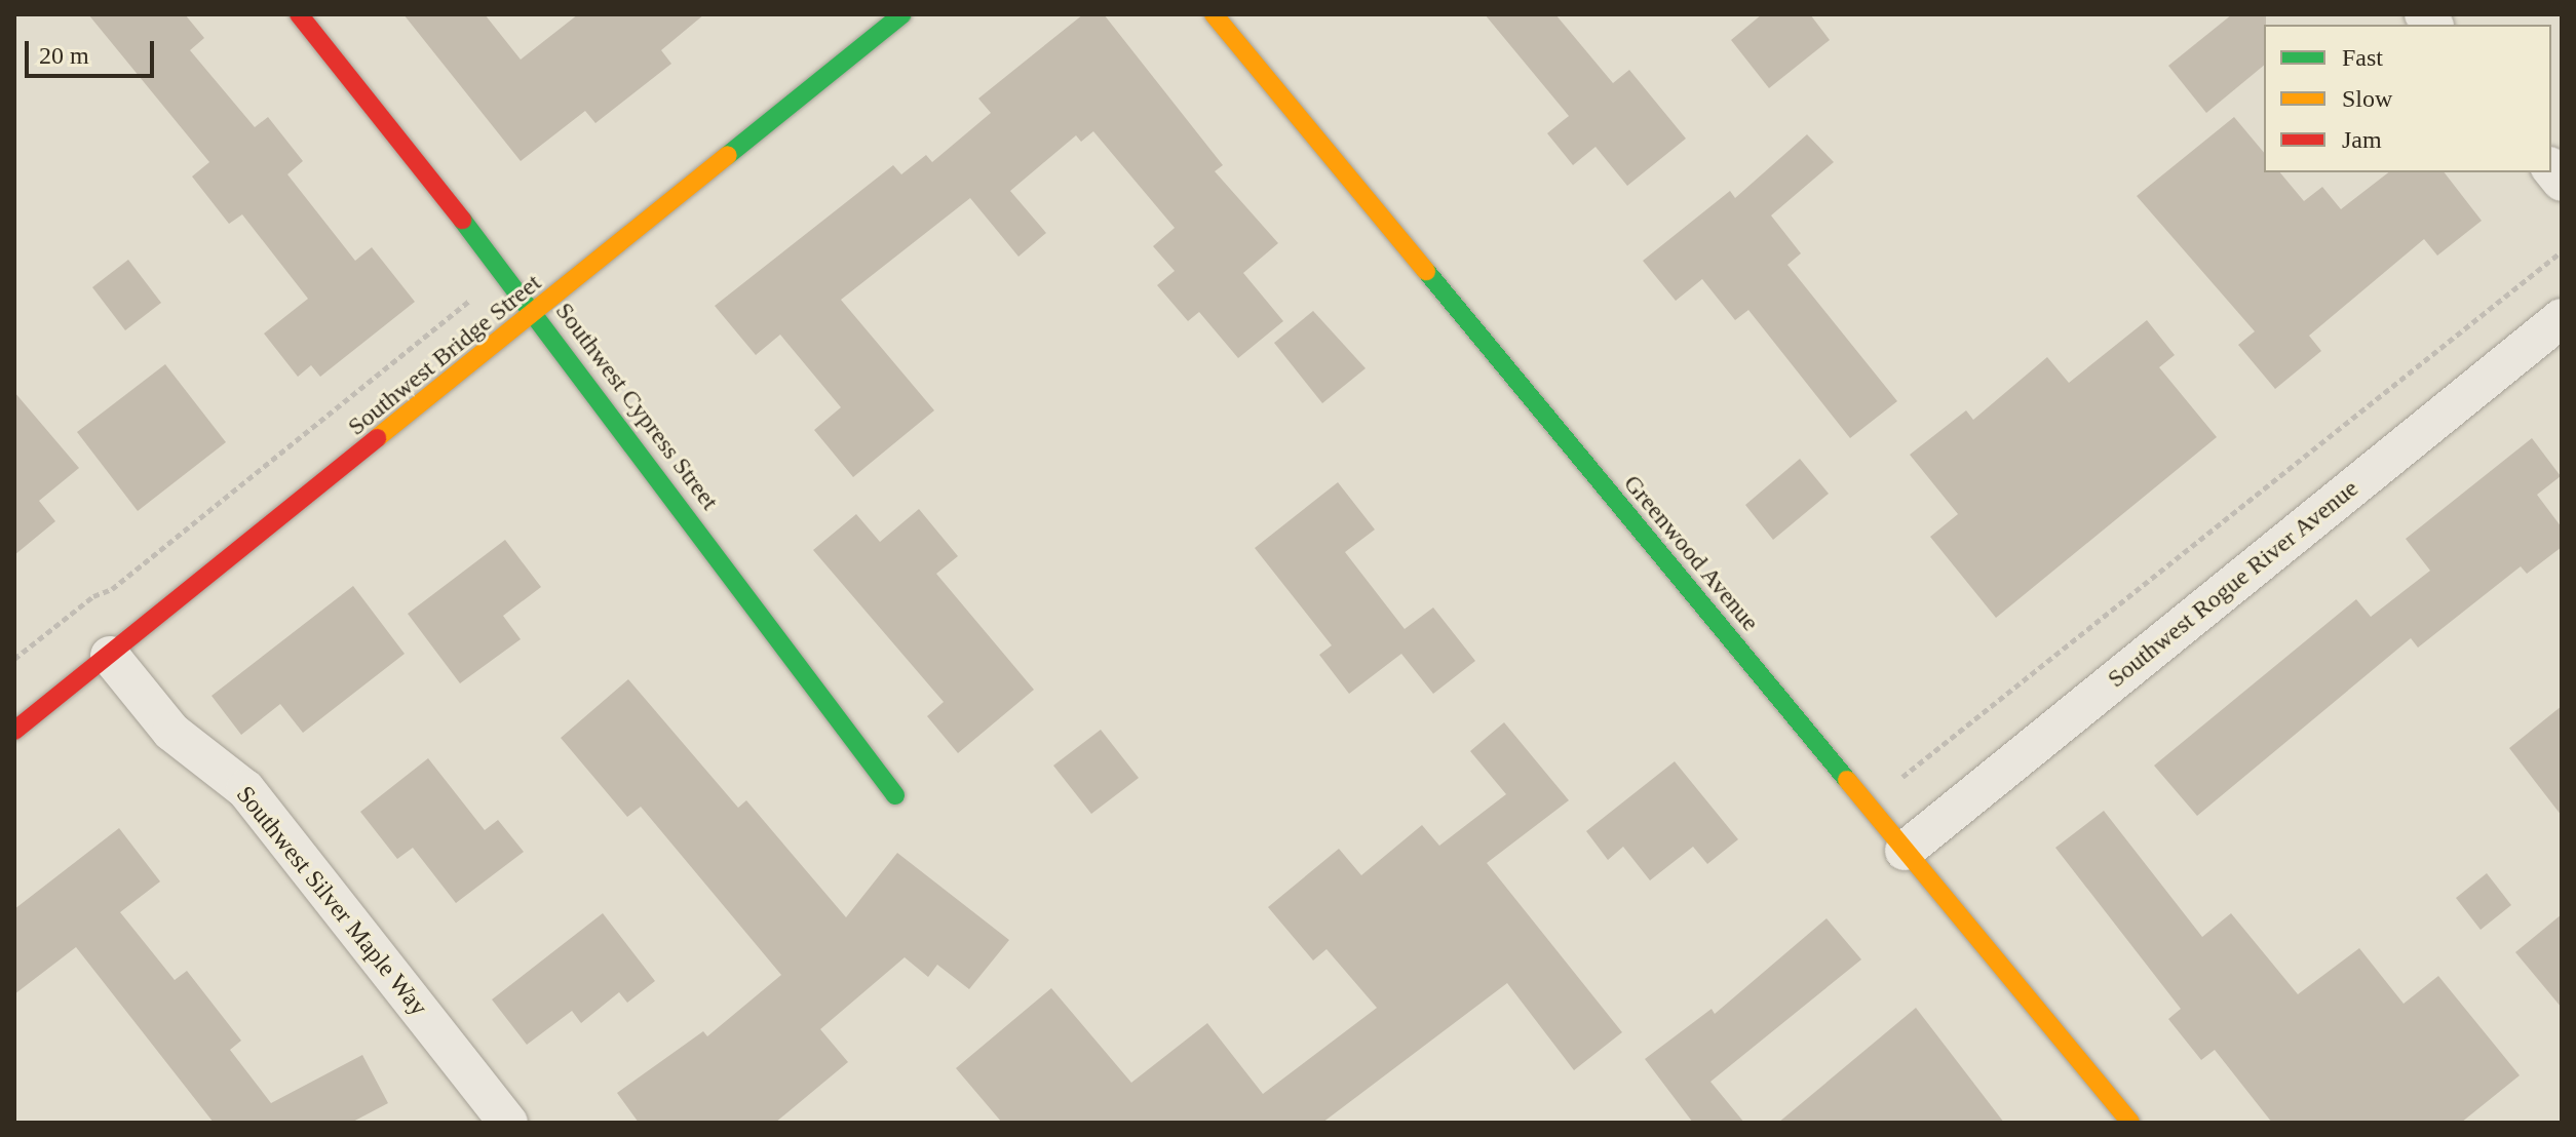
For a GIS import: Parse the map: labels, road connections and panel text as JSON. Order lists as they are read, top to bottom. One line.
{"streets":{"street":["Southwest Bridge Street","Southwest Cypress Street","Greenwood Avenue","Southwest Rogue River Avenue","Southwest Silver Maple Way"]},"crossings":[["Southwest Bridge Street","Southwest Cypress Street"],["Southwest Bridge Street","Southwest Silver Maple Way"],["Greenwood Avenue","Southwest Rogue River Avenue"]],"legend":["Fast","Slow","Jam"],"scale_bar":"20 m"}
